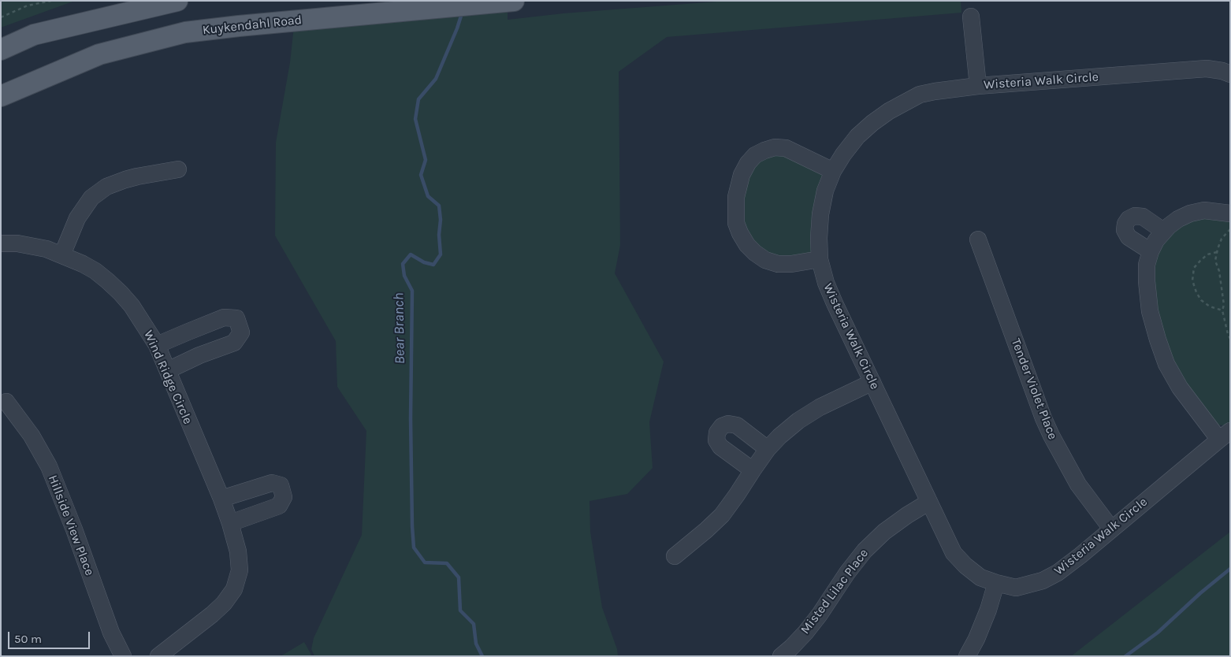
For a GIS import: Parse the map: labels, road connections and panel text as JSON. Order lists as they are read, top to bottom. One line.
{"streets":{"main road":["Kuykendahl Road"],"street":["Wisteria Walk Circle","Wind Ridge Circle","Tender Violet Place","Hillside View Place","Misted Lilac Place"]},"crossings":[["Wisteria Walk Circle","Tender Violet Place"],["Wisteria Walk Circle","Misted Lilac Place"]],"water":["Bear Branch"],"scale_bar":"50 m"}
